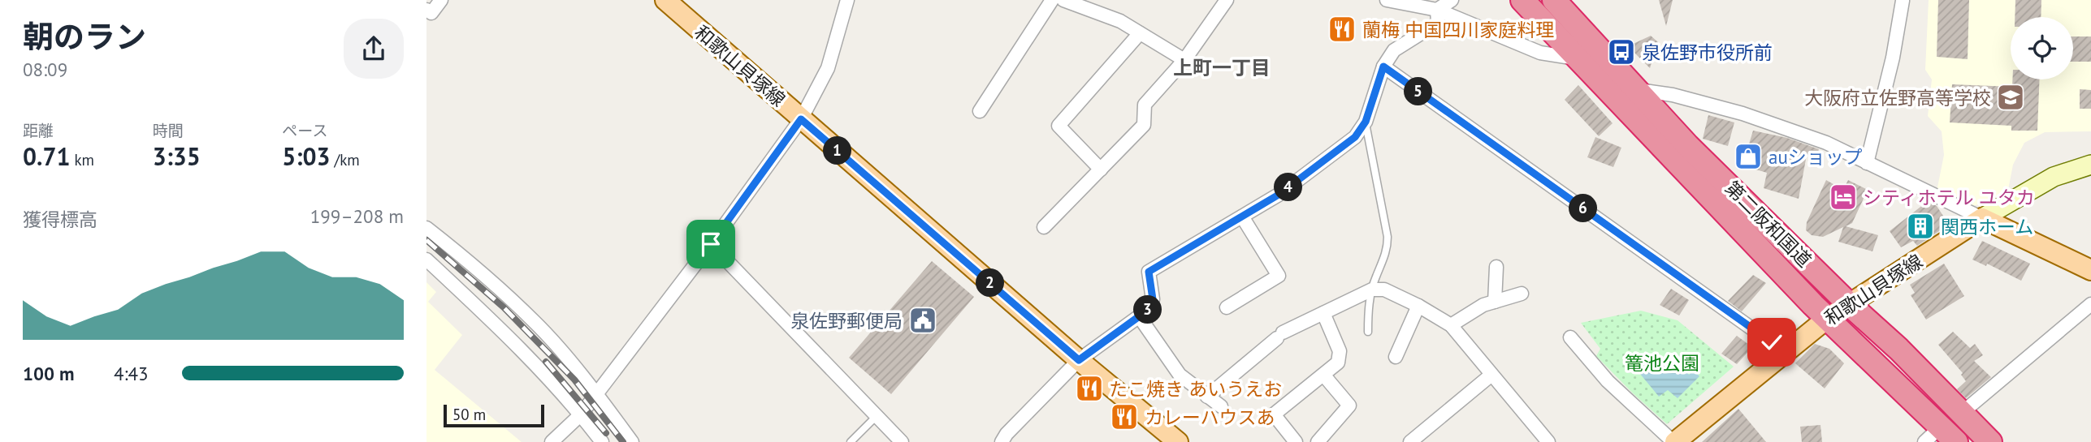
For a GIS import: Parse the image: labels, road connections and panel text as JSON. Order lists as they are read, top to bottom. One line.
{"streets":{"highway":["第二阪和国道"],"main road":["和歌山貝塚線"]},"crossings":[["和歌山貝塚線","第二阪和国道"]],"districts":["上町一丁目"],"parks":["篭池公園"],"places":{"restaurant":["蘭梅 中国四川家庭料理","たこ焼き あいうえお","カレーハウスあ"],"bus stop":["泉佐野市役所前"],"school or university":["大阪府立佐野高等学校"],"shop":["auショップ"],"hotel":["シティホテル ユタカ"],"building":["関西ホーム"],"public building":["泉佐野郵便局"]},"scale_bar":"50 m","page":{"heading":["朝のラン","08:09"],"pins":["5","1","4","6","2","3"],"stats":[["距離","0.71 km"],["時間","3:35"],["ペース","5:03 /km"]],"chart":["獲得標高","199–208 m"],"list":[{"name":"100 m","note":"4:43"}],"scale":"50 m"}}
